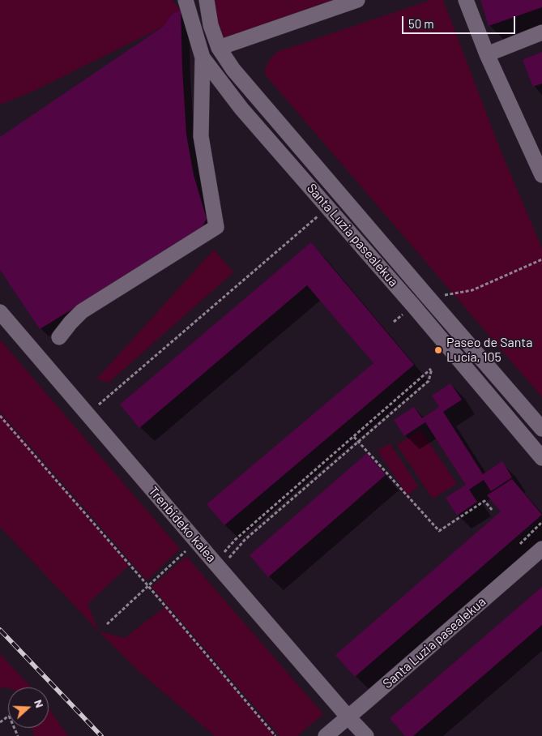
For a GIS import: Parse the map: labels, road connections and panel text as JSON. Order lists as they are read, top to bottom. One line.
{"streets":{"street":["Santa Luzia pasealekua","Trenbideko kalea"]},"crossings":[["Santa Luzia pasealekua","Trenbideko kalea"]],"places":["Paseo de Santa Lucía, 105"],"scale_bar":"50 m","north":"right"}
